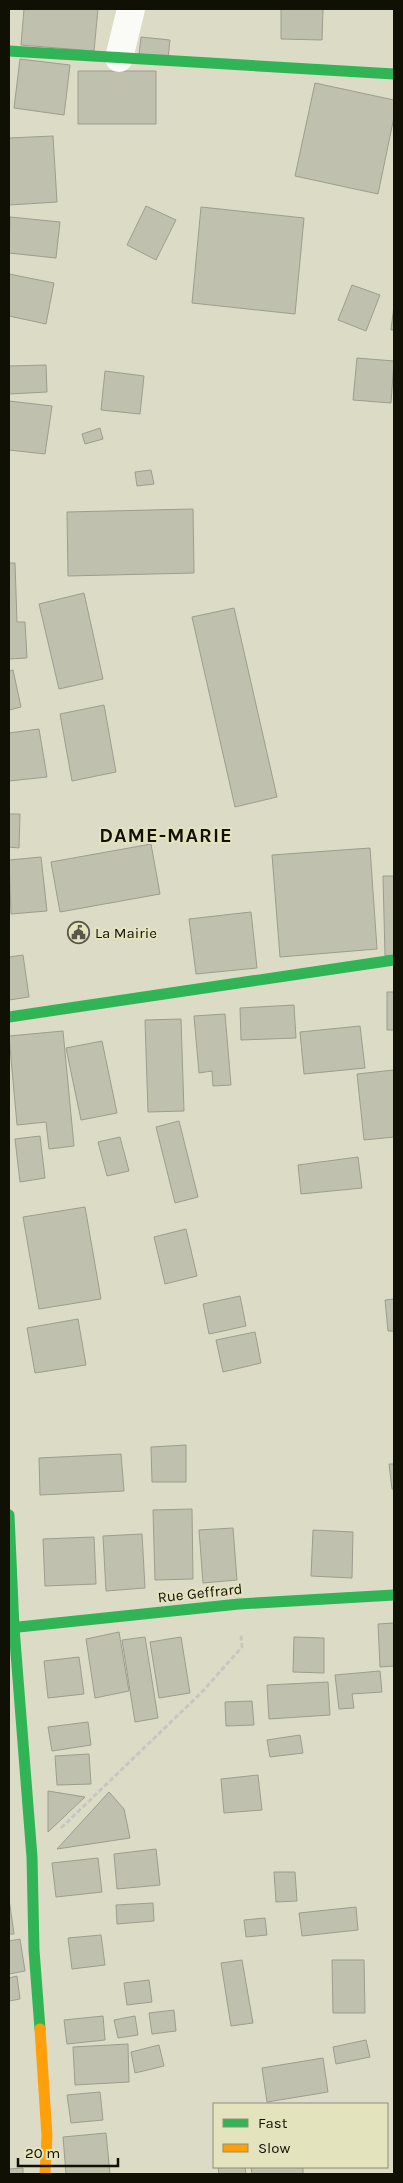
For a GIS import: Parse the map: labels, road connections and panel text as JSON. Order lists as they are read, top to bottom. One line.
{"streets":{"street":["Rue Geffrard"]},"districts":["DAME-MARIE"],"places":{"public building":["La Mairie"]},"legend":["Fast","Slow"],"scale_bar":"20 m"}
